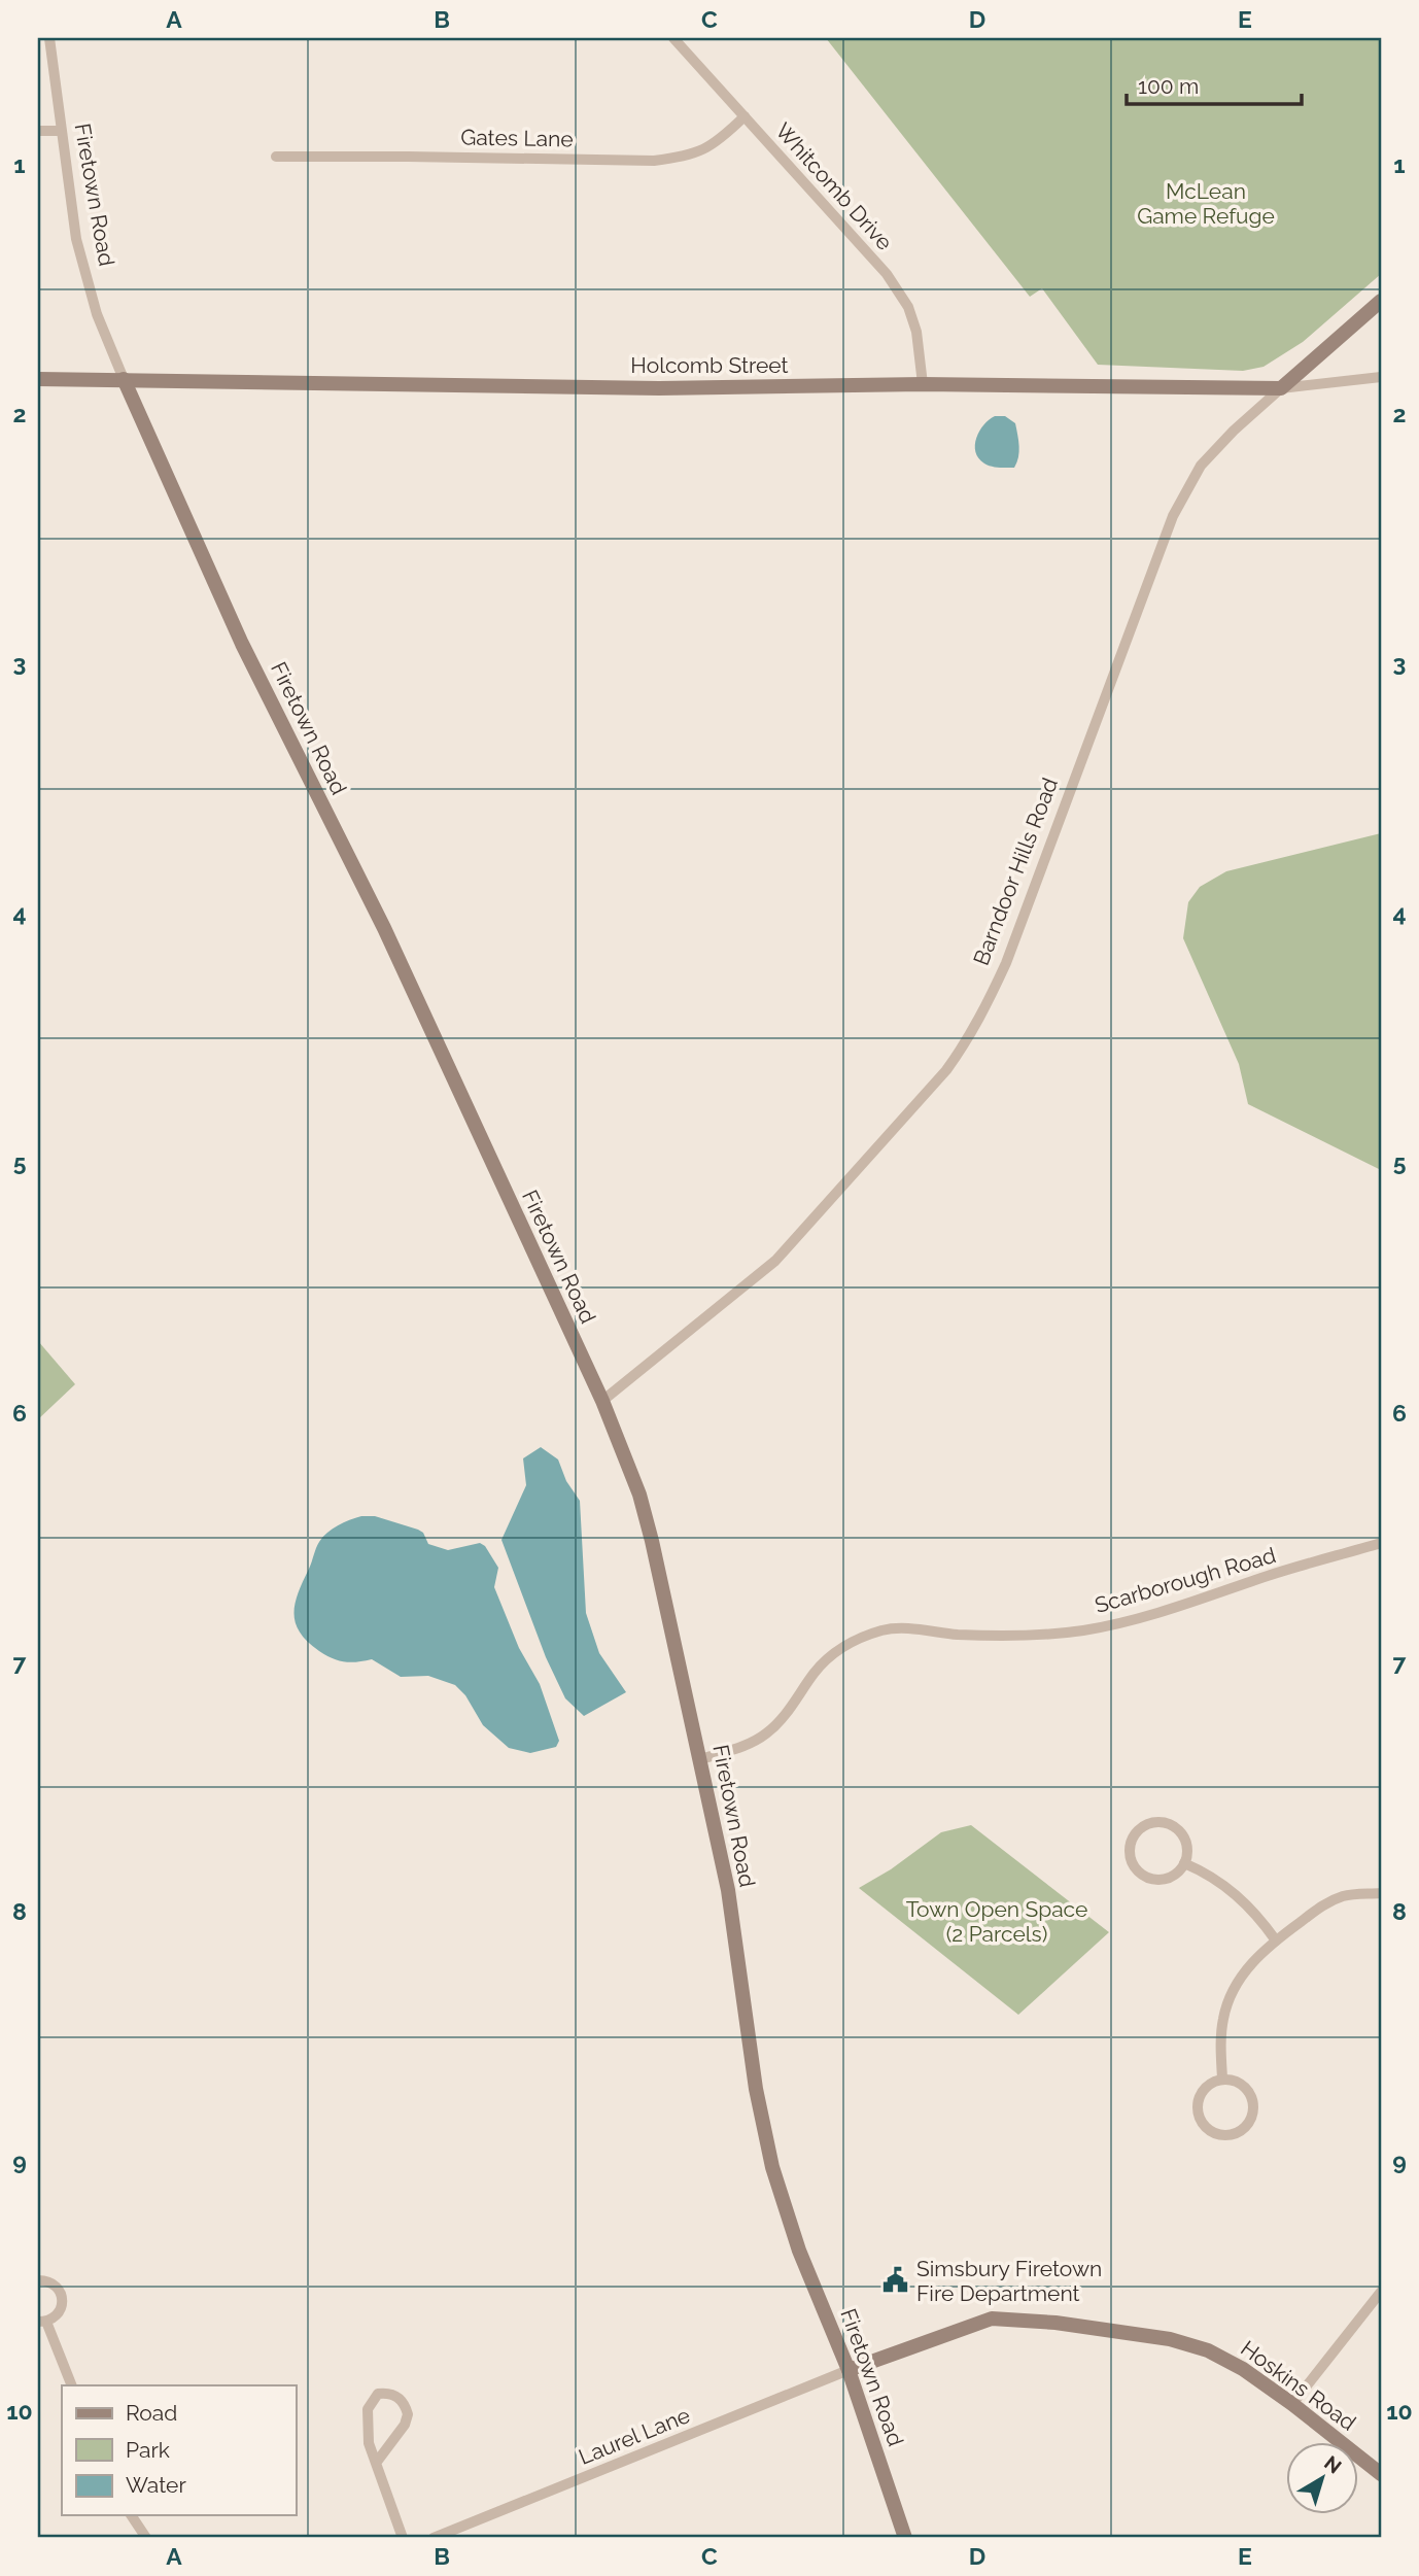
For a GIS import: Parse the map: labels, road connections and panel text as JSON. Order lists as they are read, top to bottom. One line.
{"streets":{"street":["Gates Lane","Whitcomb Drive","Firetown Road","Holcomb Street","Barndoor Hills Road","Scarborough Road","Hoskins Road","Laurel Lane"]},"crossings":[["Gates Lane","Whitcomb Drive"],["Whitcomb Drive","Holcomb Street"],["Firetown Road","Holcomb Street"],["Firetown Road","Barndoor Hills Road"],["Firetown Road","Scarborough Road"],["Firetown Road","Hoskins Road"],["Firetown Road","Laurel Lane"],["Holcomb Street","Barndoor Hills Road"],["Hoskins Road","Laurel Lane"]],"parks":["McLean Game Refuge","Town Open Space (2 Parcels)"],"places":{"public building":["Simsbury Firetown Fire Department"]},"legend":["Road","Park","Water"],"scale_bar":"100 m","north":"top right","grid":{"columns":["A","B","C","D","E"],"rows":["1","2","3","4","5","6","7","8","9","10"]}}
